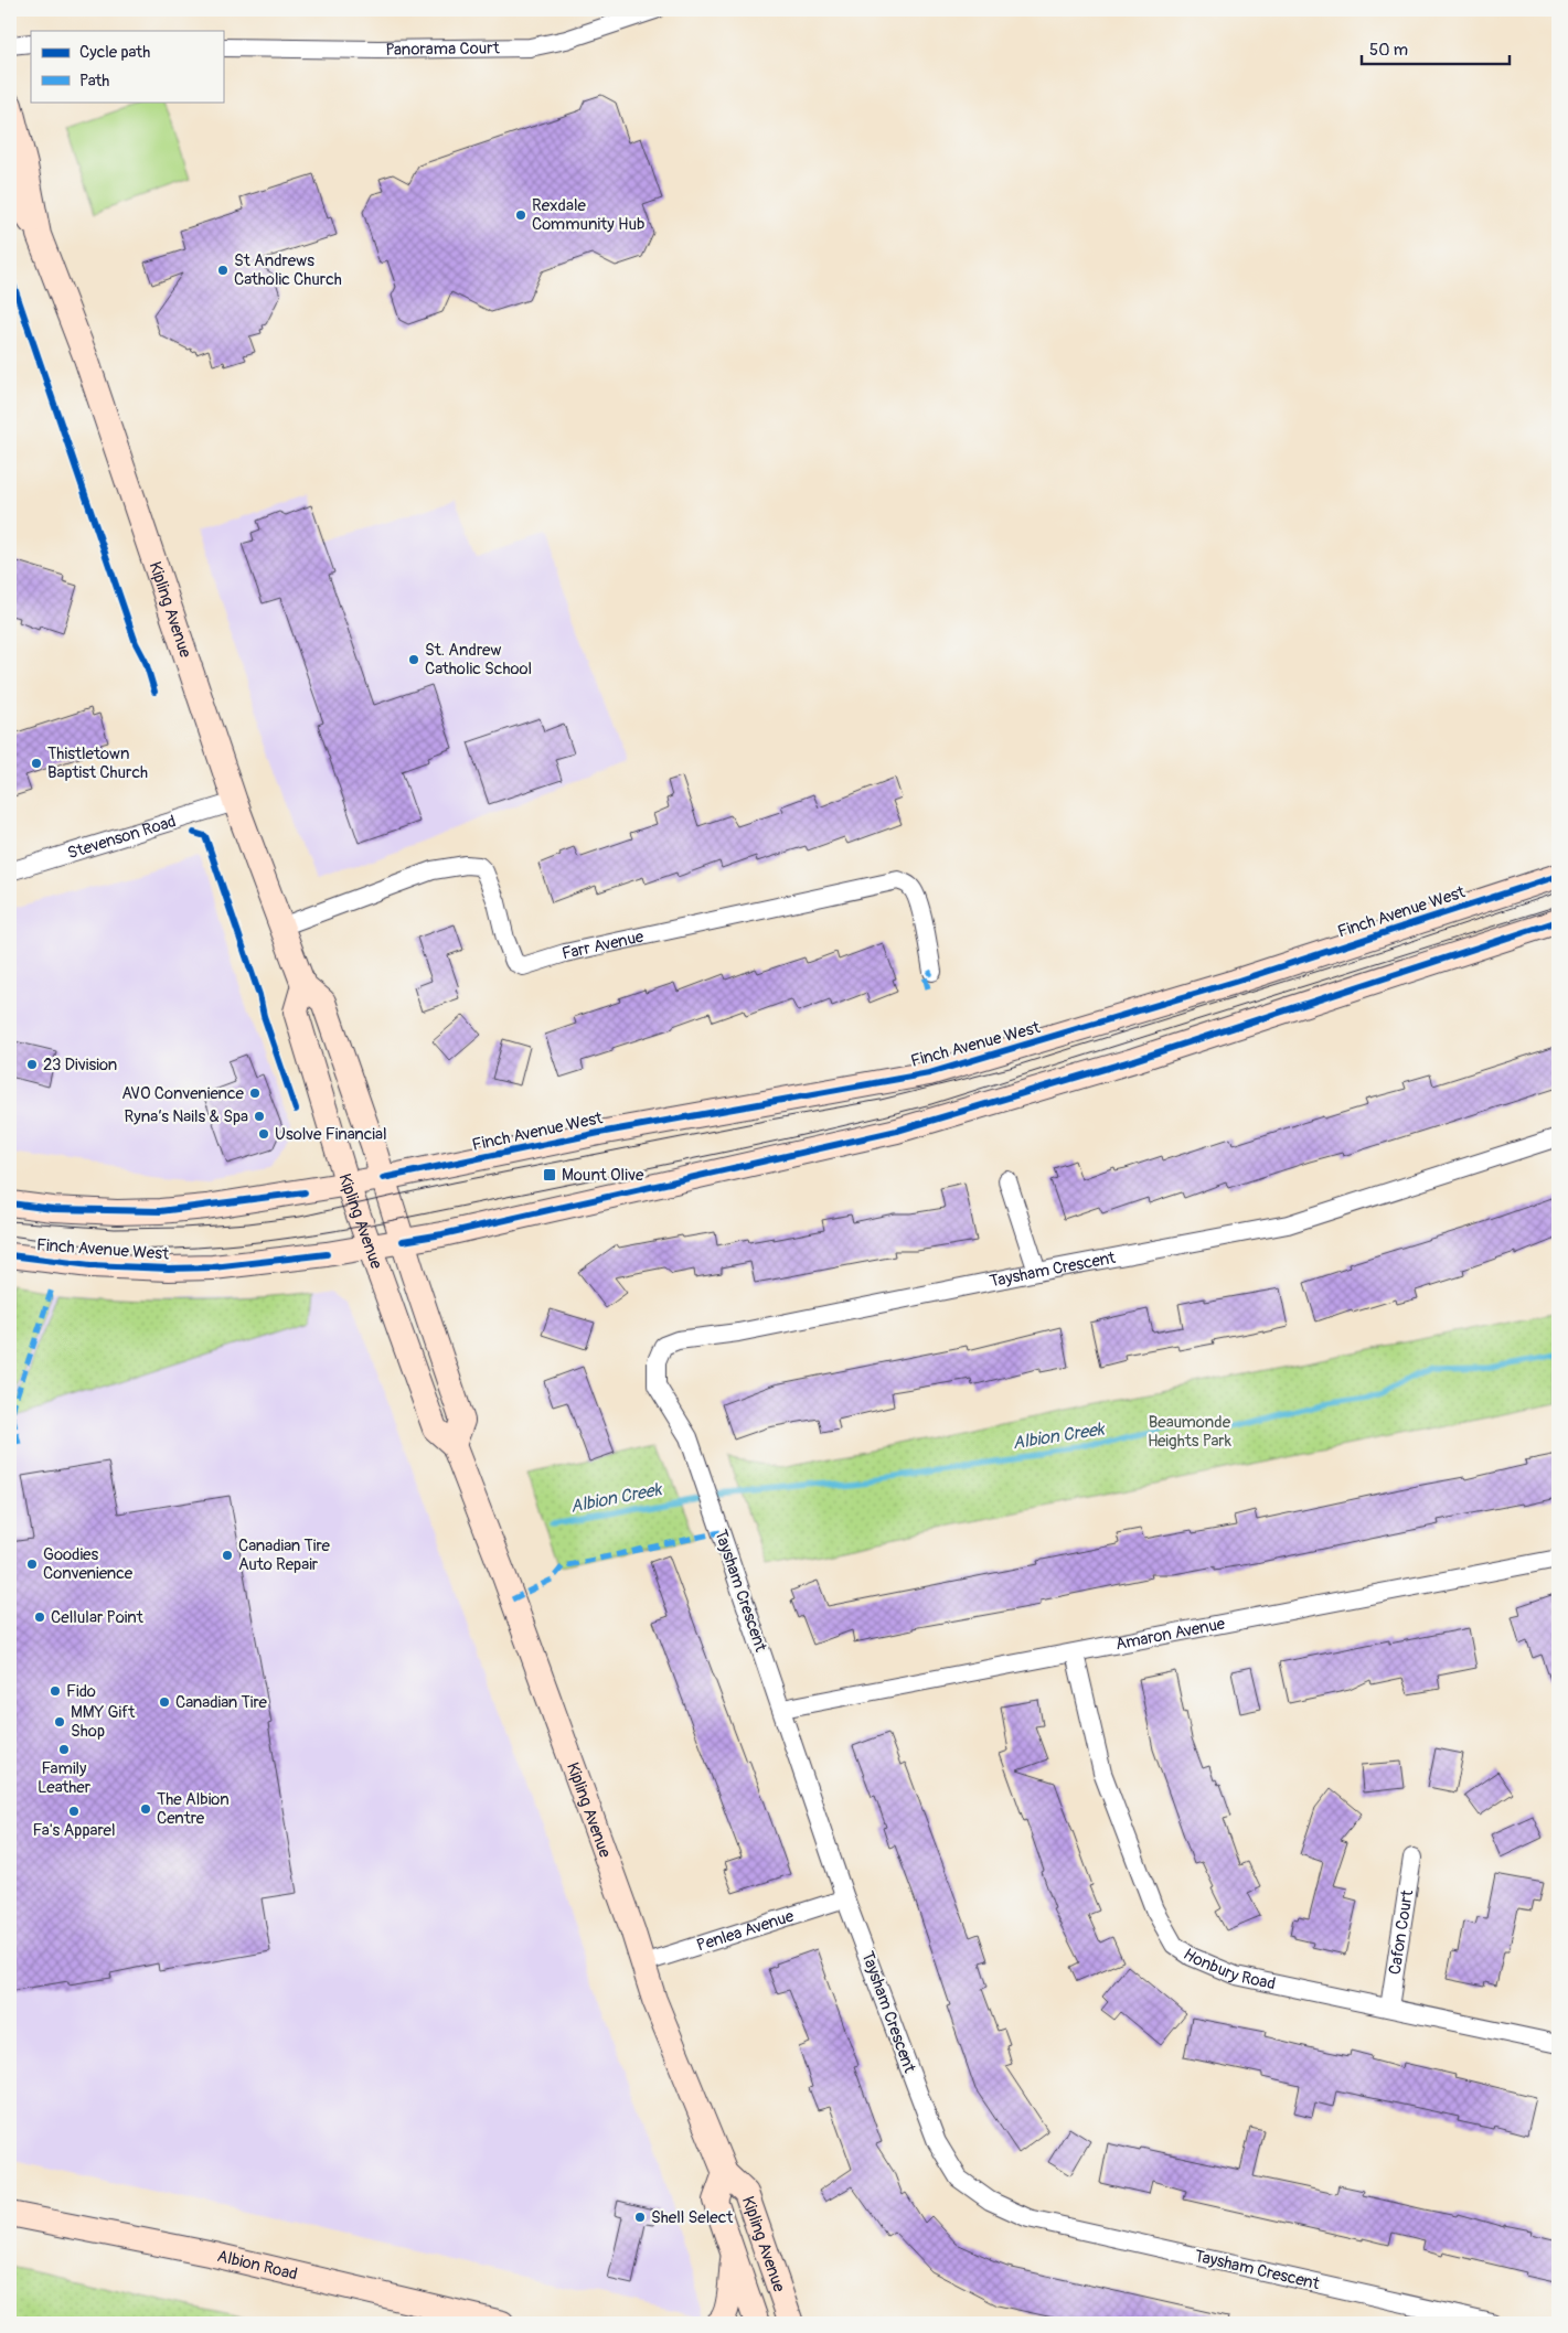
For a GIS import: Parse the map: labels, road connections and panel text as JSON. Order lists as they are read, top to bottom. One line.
{"streets":{"main road":["Kipling Avenue","Finch Avenue West","Albion Road"],"street":["Panorama Court","Stevenson Road","Farr Avenue","Taysham Crescent","Amaron Avenue","Penlea Avenue","Cafon Court","Honbury Road"]},"crossings":[["Kipling Avenue","Stevenson Road"],["Kipling Avenue","Finch Avenue West"],["Kipling Avenue","Farr Avenue"],["Kipling Avenue","Penlea Avenue"],["Taysham Crescent","Amaron Avenue"],["Taysham Crescent","Penlea Avenue"],["Amaron Avenue","Honbury Road"],["Cafon Court","Honbury Road"]],"water":["Albion Creek"],"parks":["Beaumonde Heights Park"],"places":{"other":["Rexdale Community Hub","St Andrews Catholic Church","St. Andrew Catholic School","Thistletown Baptist Church","23 Division","AVO Convenience","Ryna’s Nails & Spa","Usolve Financial","Canadian Tire Auto Repair","Goodies Convenience","Cellular Point","Fido","Canadian Tire","MMY Gift Shop","Family Leather","The Albion Centre","Fa's Apparel","Shell Select"],"transit":["Mount Olive"]},"legend":["Cycle path","Path"],"scale_bar":"50 m"}
